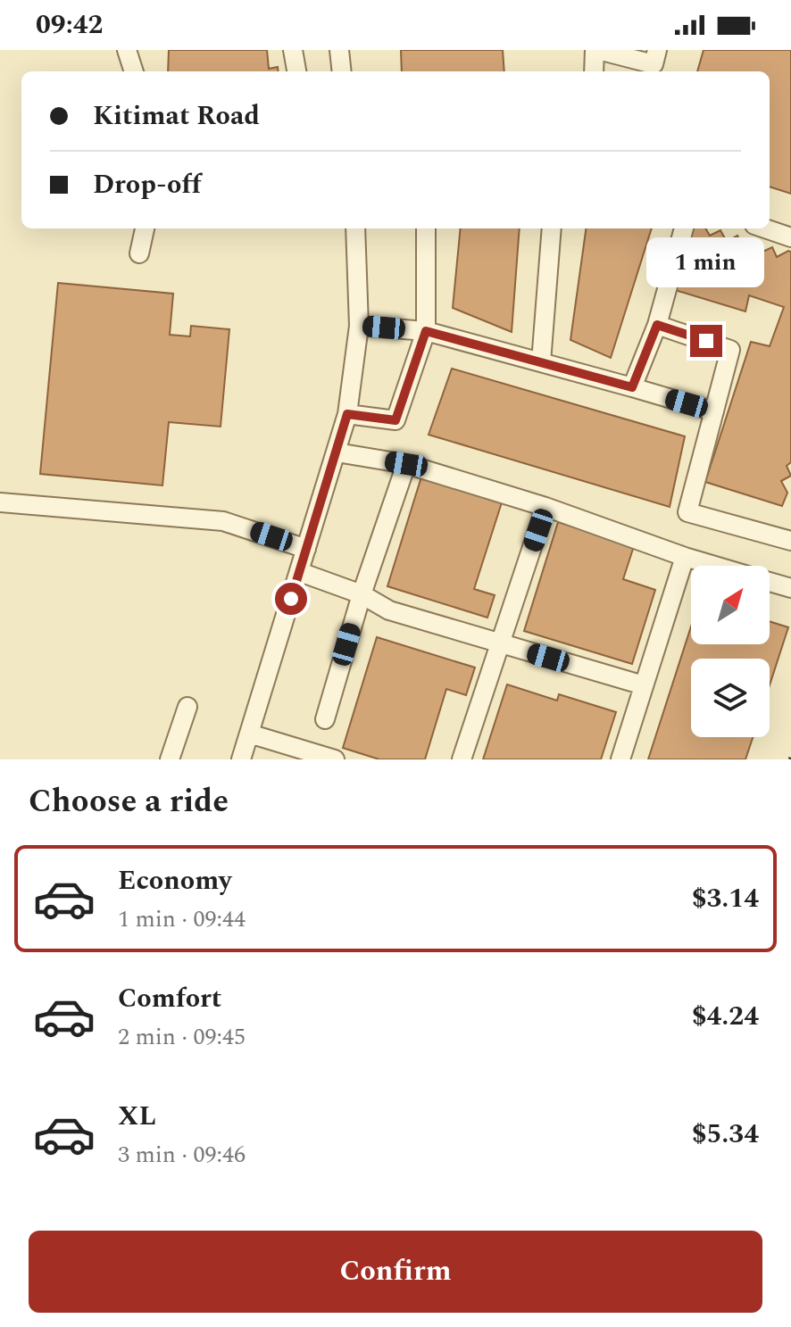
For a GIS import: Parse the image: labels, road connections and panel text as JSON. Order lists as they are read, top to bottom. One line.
{"north":"top right","page":{"status":"09:42","banner":["Kitimat Road","Drop-off"],"bubble":"1 min","heading":"Choose a ride","list":[{"name":"Economy","note":"1 min · 09:44","value":"$3.14"},{"name":"Comfort","note":"2 min · 09:45","value":"$4.24"},{"name":"XL","note":"3 min · 09:46","value":"$5.34"}],"buttons":"Confirm"}}
